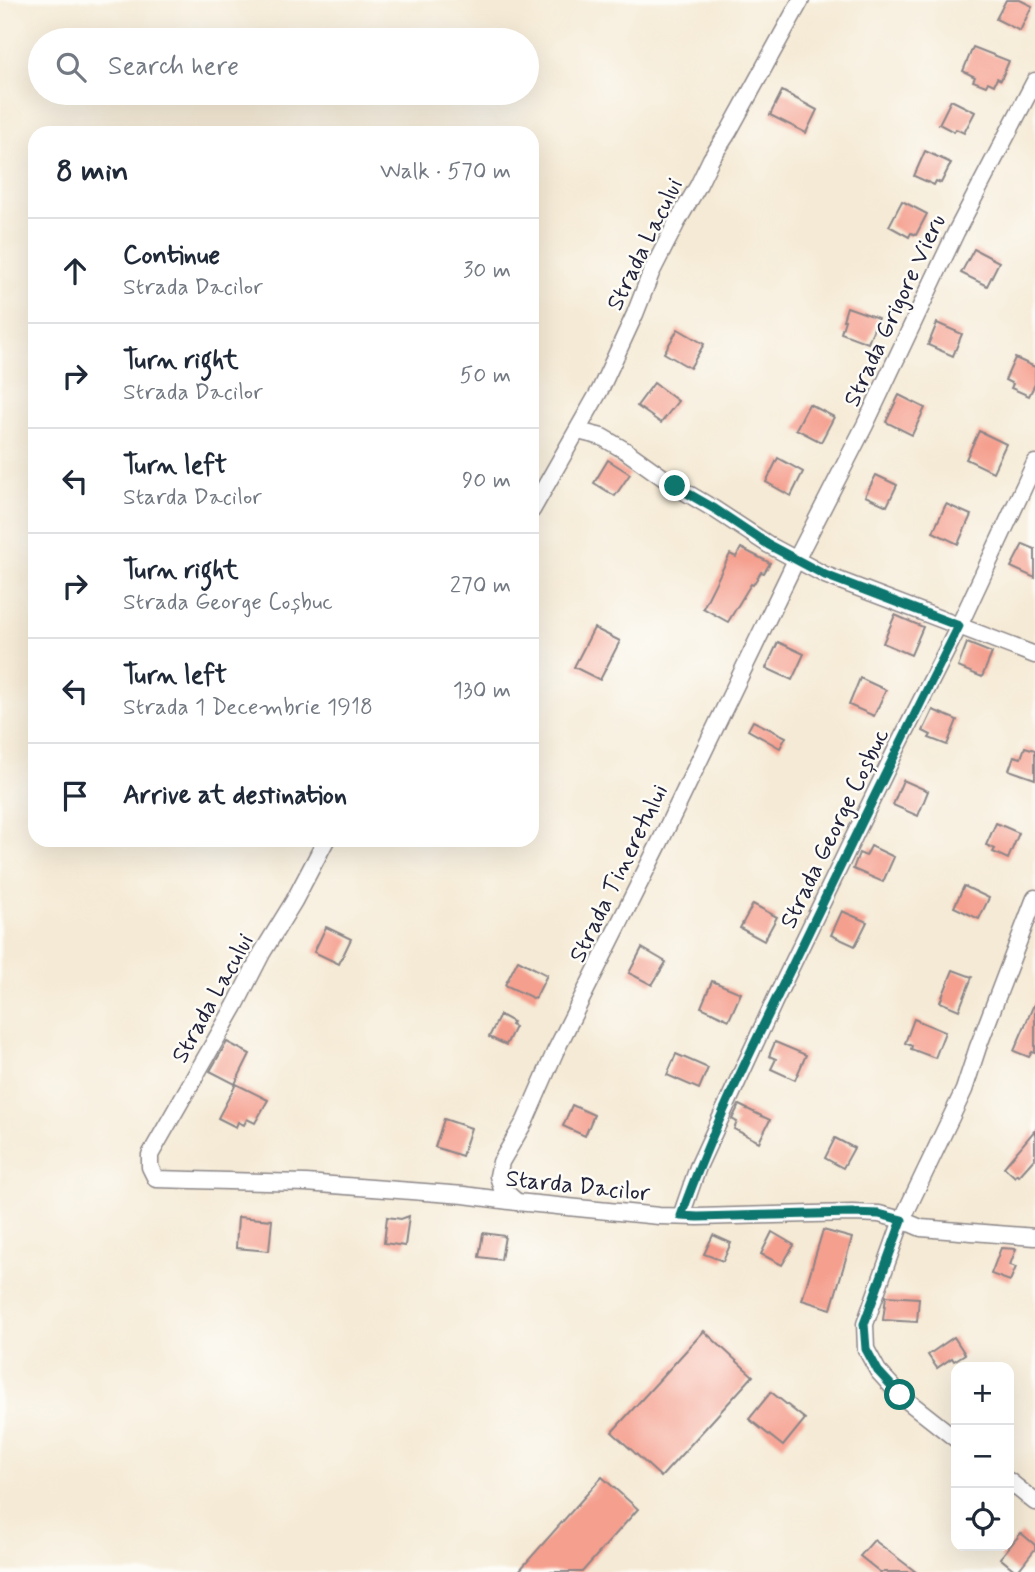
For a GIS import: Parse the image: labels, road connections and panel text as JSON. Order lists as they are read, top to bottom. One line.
{"streets":{"street":["Strada Lacului","Strada Grigore Vieru","Strada George Coșbuc","Strada Tineretului","Starda Dacilor"]},"crossings":[["Strada Lacului","Starda Dacilor"],["Strada Grigore Vieru","Strada Tineretului"],["Strada George Coșbuc","Starda Dacilor"],["Strada Tineretului","Starda Dacilor"]],"page":{"search":"Search here","heading":["8 min","Walk · 570 m"],"list":[["Continue","Strada Dacilor","30 m"],["Turn right","Strada Dacilor","50 m"],["Turn left","Starda Dacilor","90 m"],["Turn right","Strada George Coșbuc","270 m"],["Turn left","Strada 1 Decembrie 1918","130 m"],"Arrive at destination"],"map_buttons":["+","−"]}}
